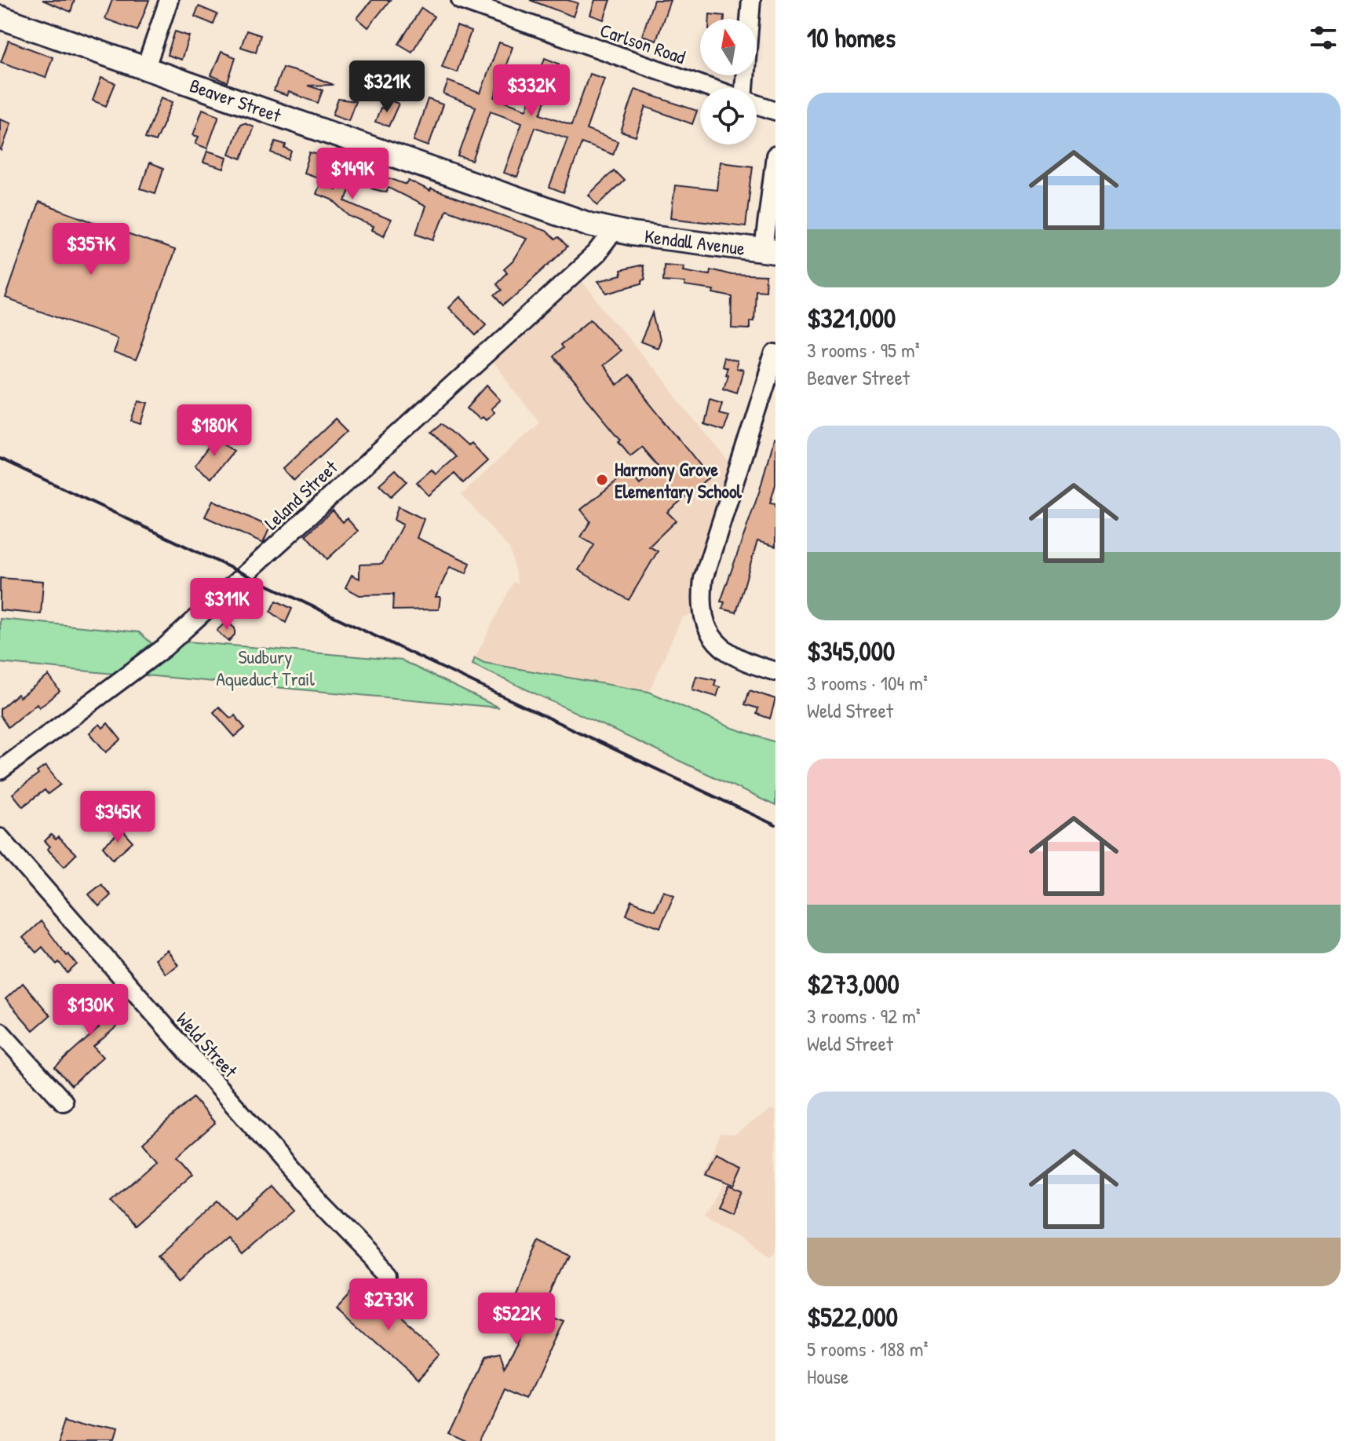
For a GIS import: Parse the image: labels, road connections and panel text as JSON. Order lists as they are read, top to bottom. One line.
{"streets":{"main road":["Beaver Street","Kendall Avenue"],"street":["Carlson Road","Leland Street","Weld Street"]},"crossings":[["Beaver Street","Kendall Avenue"],["Beaver Street","Leland Street"],["Kendall Avenue","Leland Street"]],"parks":["Sudbury Aqueduct Trail"],"places":["Harmony Grove Elementary School"],"north":"top","page":{"heading":"10 homes","price":["$321K","$332K","$149K","$357K","$180K","$311K","$345K","$130K","$273K","$522K"],"list":[{"name":"$321,000","note":"3 rooms · 95 m² · Beaver Street"},{"name":"$345,000","note":"3 rooms · 104 m² · Weld Street"},{"name":"$273,000","note":"3 rooms · 92 m² · Weld Street"},{"name":"$522,000","note":"5 rooms · 188 m² · House"}]}}
